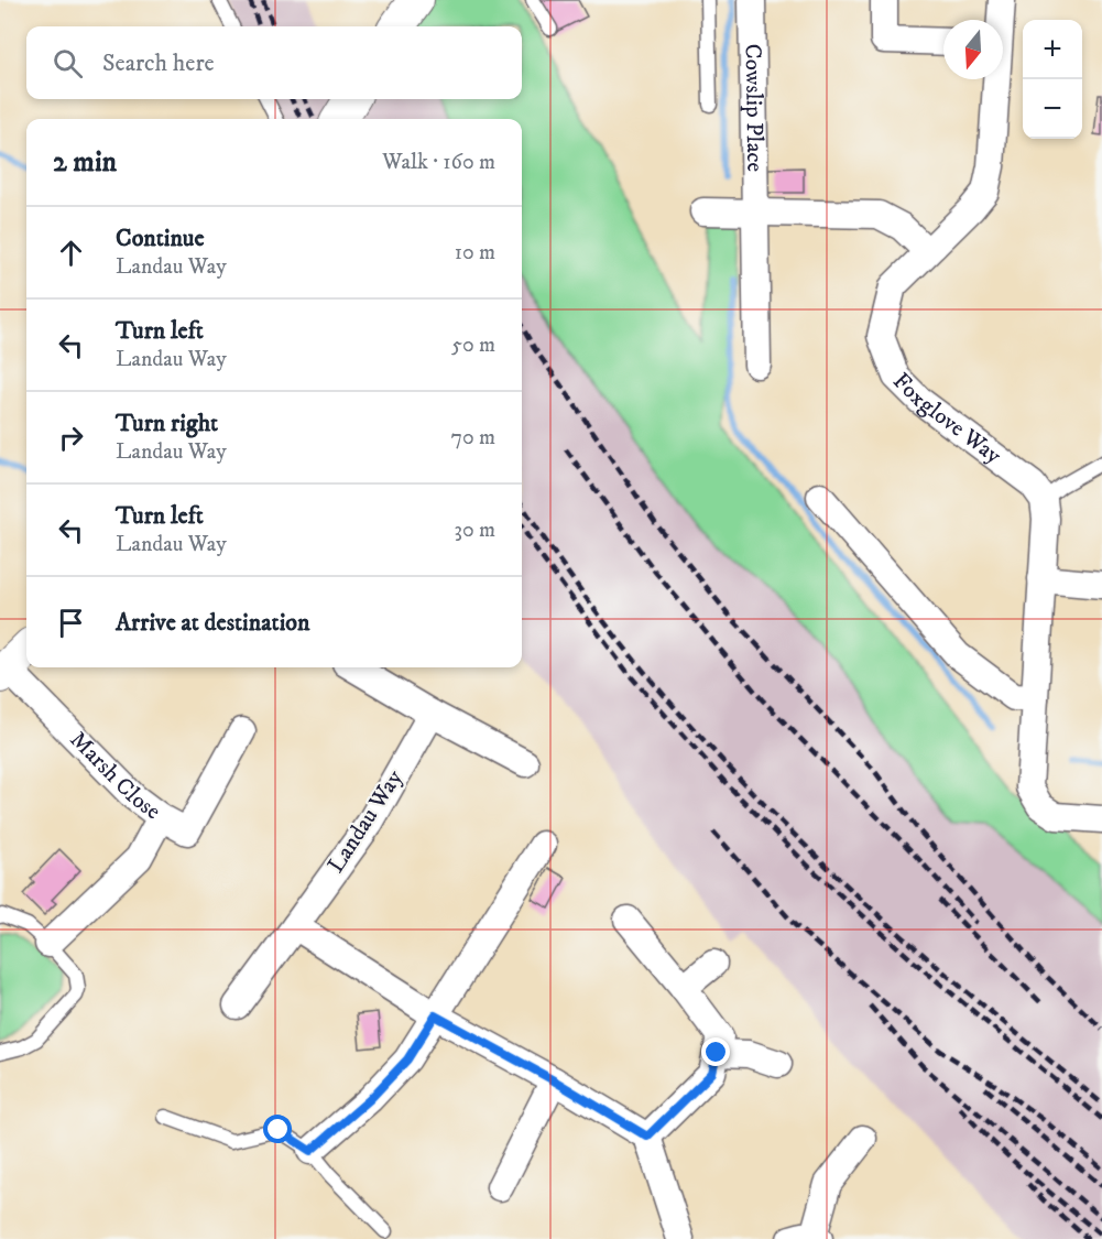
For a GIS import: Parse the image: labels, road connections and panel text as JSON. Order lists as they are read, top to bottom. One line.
{"streets":{"street":["Cowslip Place","Foxglove Way","Marsh Close","Landau Way"]},"north":"bottom","page":{"map_buttons":["+","−"],"search":"Search here","heading":["2 min","Walk · 160 m"],"list":[["Continue","Landau Way","10 m"],["Turn left","Landau Way","50 m"],["Turn right","Landau Way","70 m"],["Turn left","Landau Way","30 m"],"Arrive at destination"]}}
